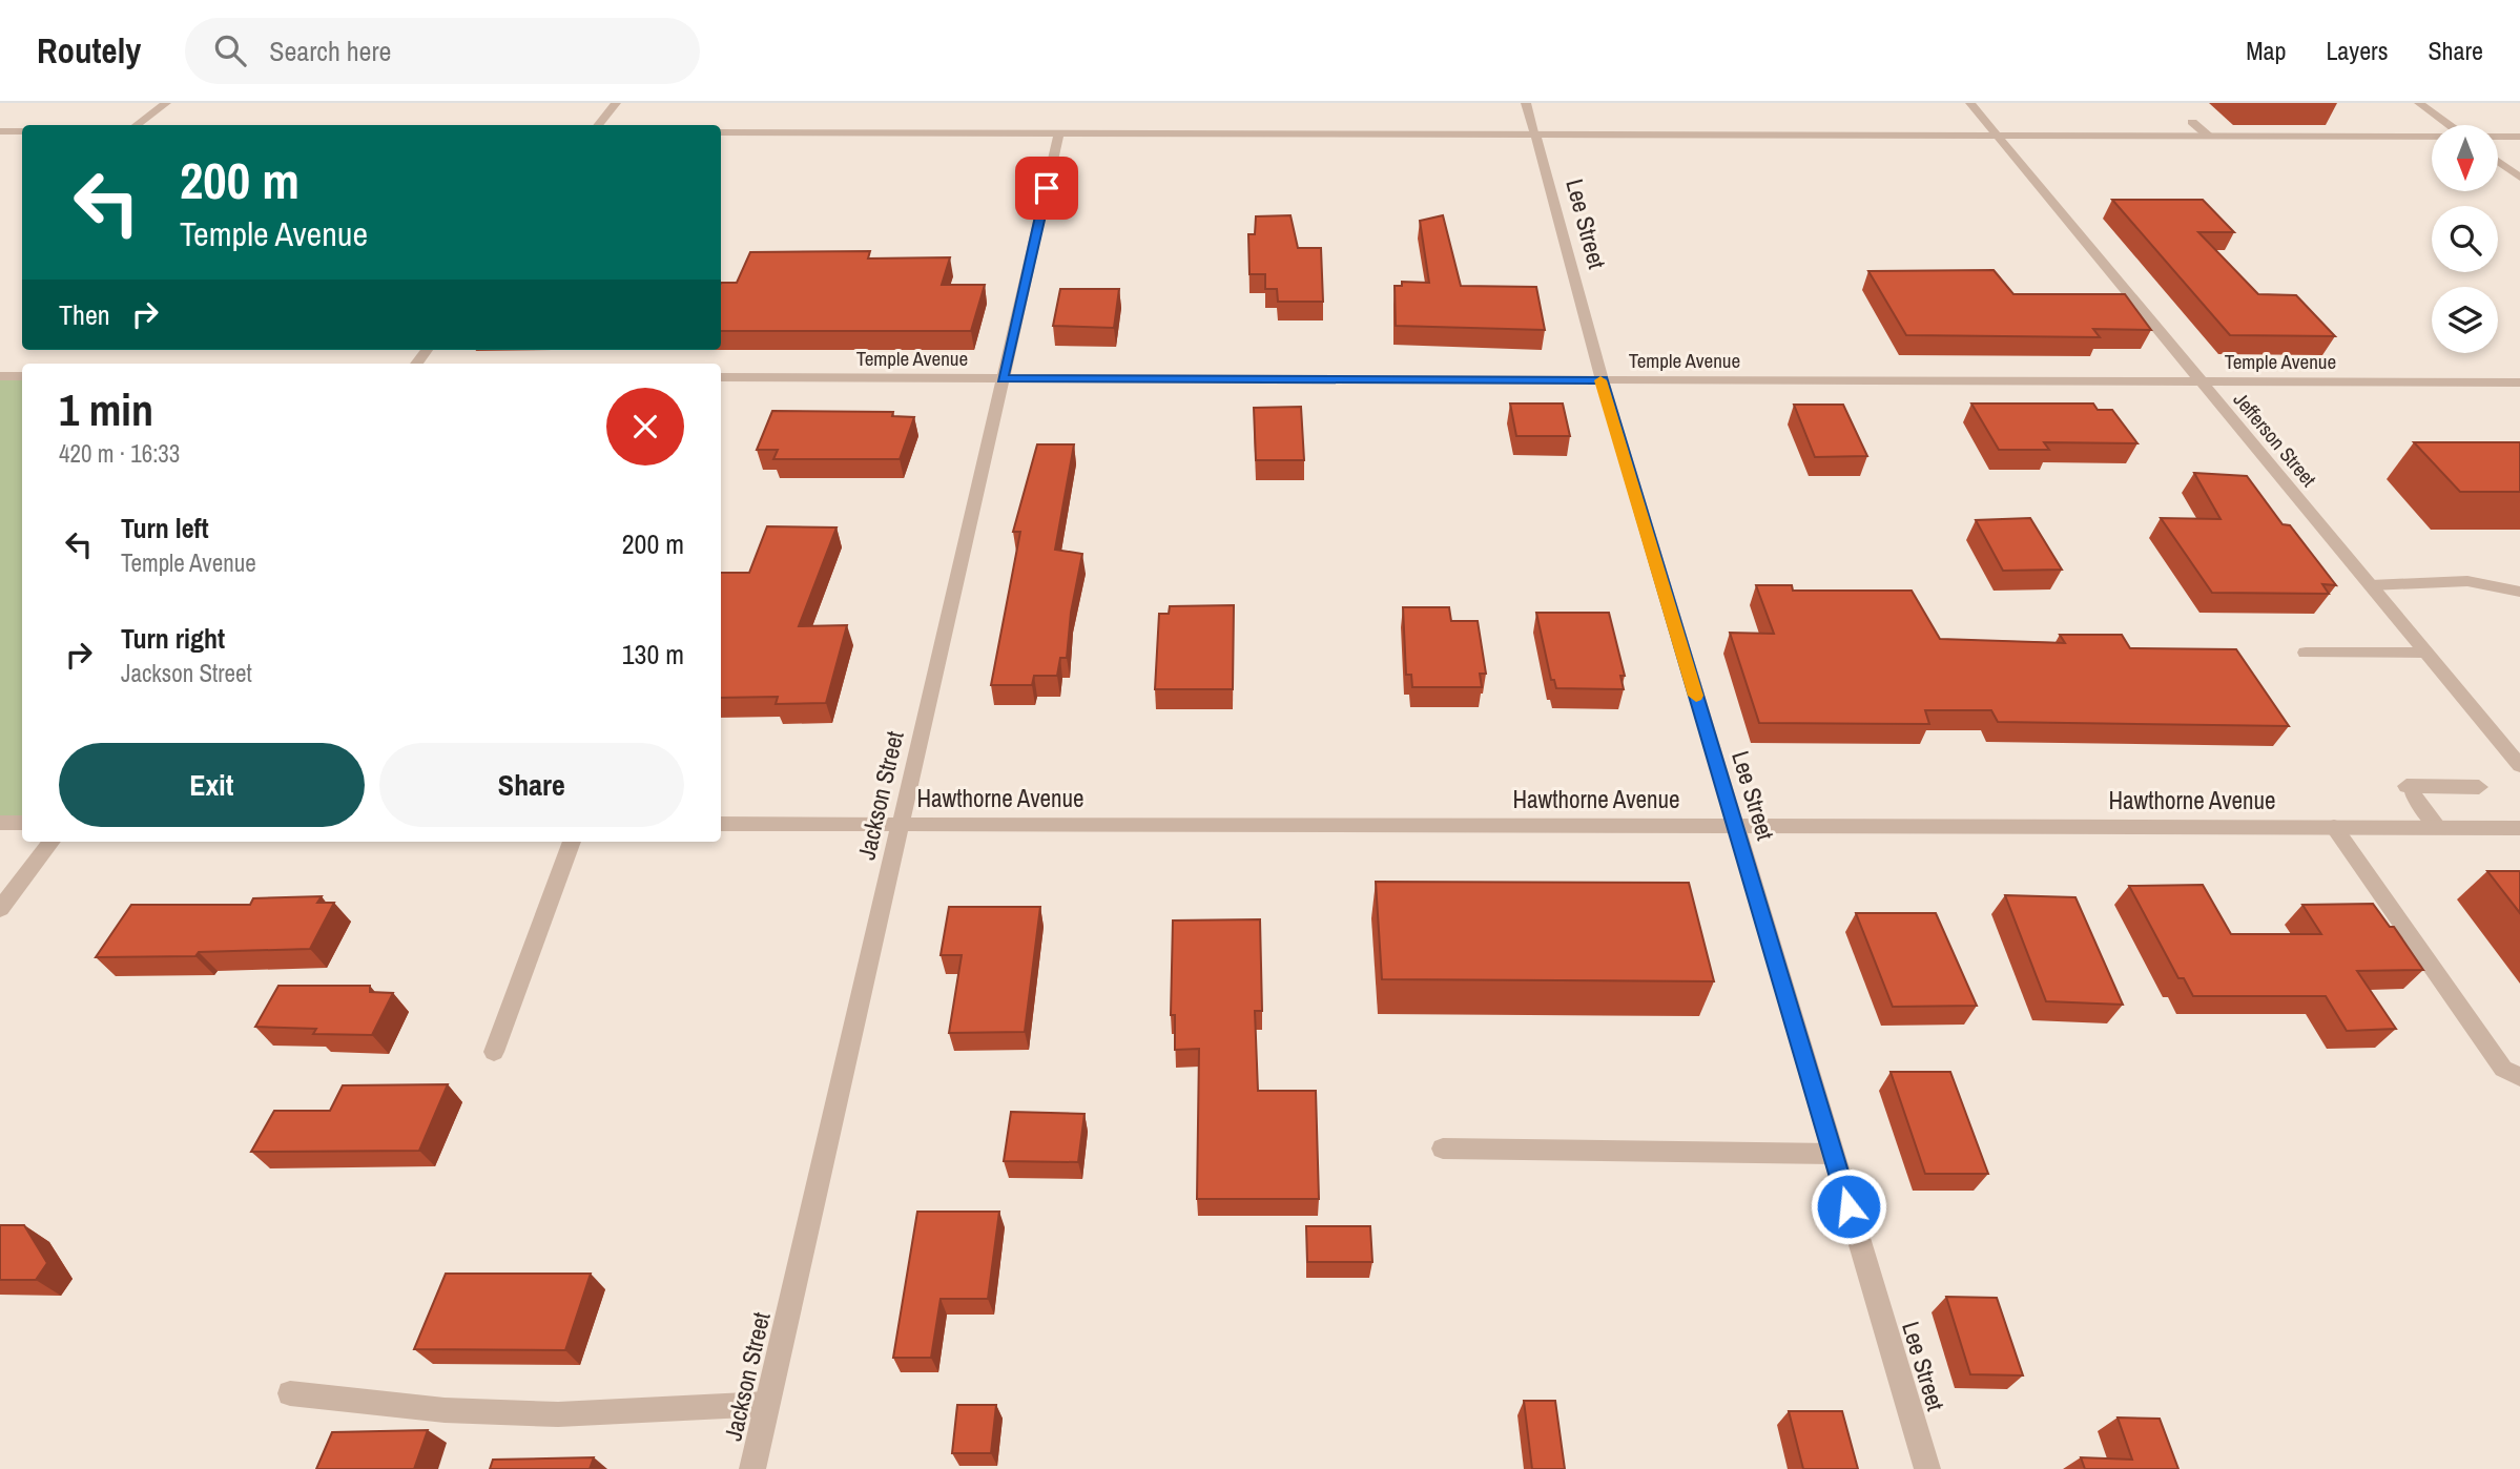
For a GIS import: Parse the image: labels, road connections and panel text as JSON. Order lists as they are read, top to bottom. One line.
{"streets":{"street":["Lee Street","Temple Avenue","Jefferson Street","Jackson Street","Hawthorne Avenue"]},"crossings":[["Lee Street","Temple Avenue"],["Lee Street","Hawthorne Avenue"],["Temple Avenue","Jefferson Street"],["Temple Avenue","Jackson Street"],["Jackson Street","Hawthorne Avenue"]],"north":"bottom","page":{"header":"Routely","search":"Search here","nav":["Map","Layers","Share"],"turn":["200 m","Temple Avenue"],"then":"Then","heading":["1 min","420 m · 16:33"],"list":[{"name":"Turn left","note":"Temple Avenue","value":"200 m"},{"name":"Turn right","note":"Jackson Street","value":"130 m"}],"buttons":["Exit","Share"]}}
